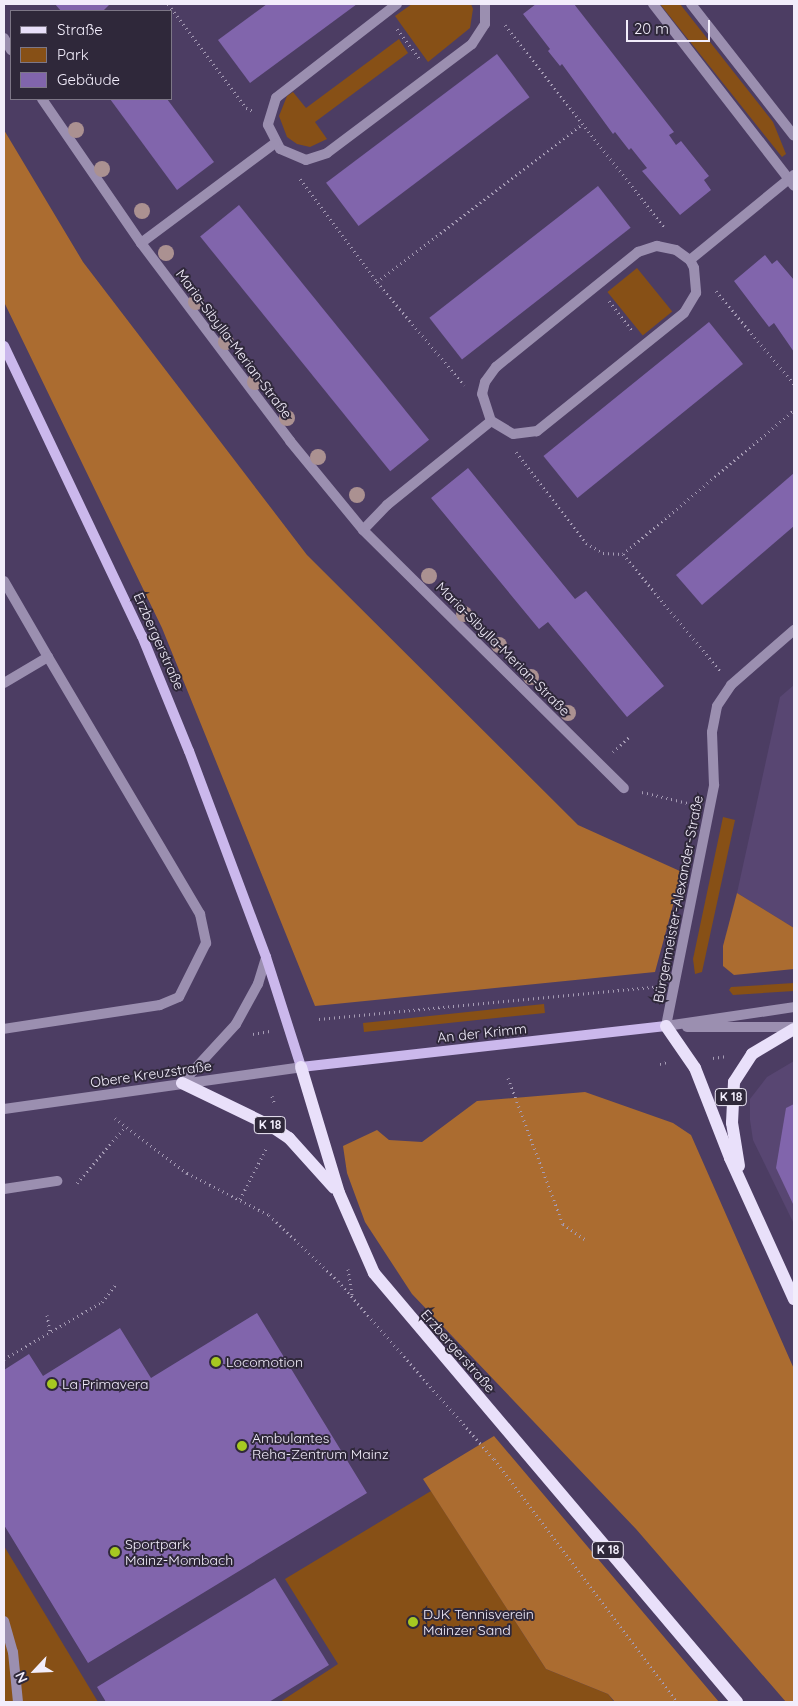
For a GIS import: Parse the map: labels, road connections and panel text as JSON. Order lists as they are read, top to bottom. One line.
{"streets":{"main road":["Erzbergerstraße","An der Krimm","K 18"],"street":["Maria-Sibylla-Merian-Straße","Bürgermeister-Alexander-Straße","Obere Kreuzstraße"]},"crossings":[["Erzbergerstraße","An der Krimm"],["Erzbergerstraße","Obere Kreuzstraße"],["Erzbergerstraße","K 18"],["Bürgermeister-Alexander-Straße","An der Krimm"],["Bürgermeister-Alexander-Straße","K 18"],["An der Krimm","Obere Kreuzstraße"],["An der Krimm","K 18"],["Obere Kreuzstraße","K 18"]],"places":["Locomotion","La Primavera","Ambulantes Reha-Zentrum Mainz","Sportpark Mainz-Mombach","DJK Tennisverein Mainzer Sand"],"legend":["Straße","Park","Gebäude"],"scale_bar":"20 m","north":"bottom left"}
